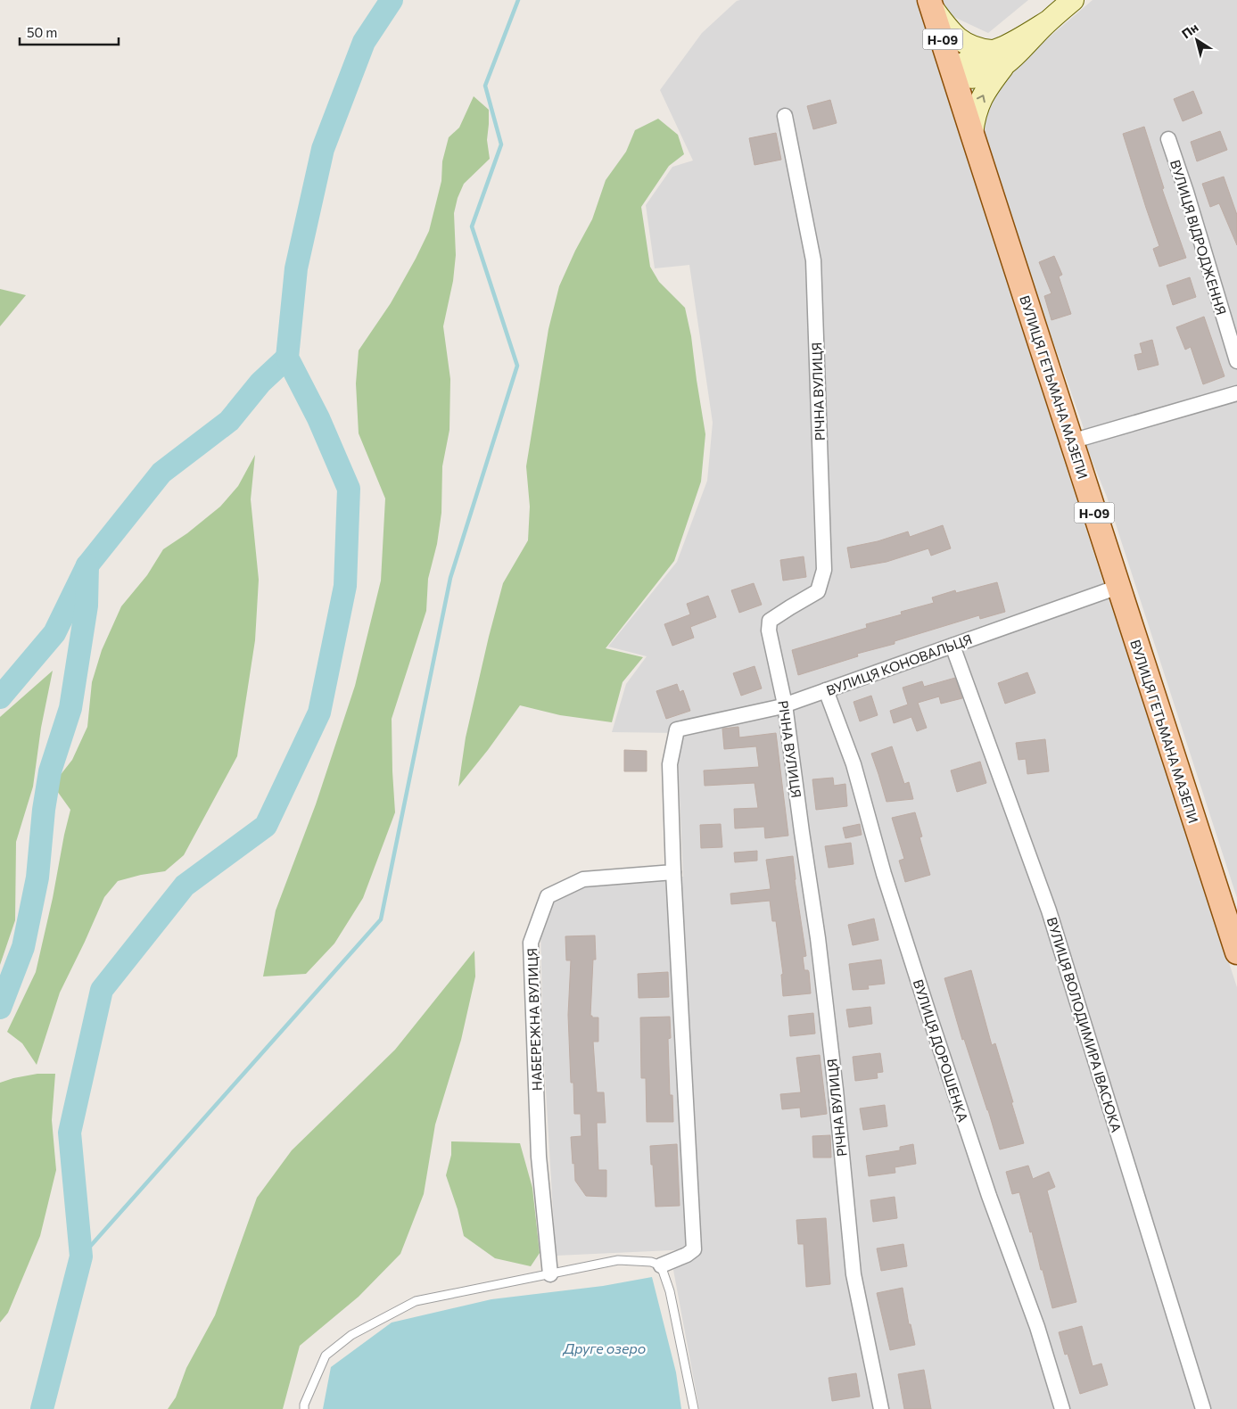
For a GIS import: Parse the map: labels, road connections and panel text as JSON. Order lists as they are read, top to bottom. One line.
{"streets":{"main road":["Н-09","ВУЛИЦЯ ГЕТЬМАНА МАЗЕПИ"],"street":["ВУЛИЦЯ ВІДРОДЖЕННЯ","РІЧНА ВУЛИЦЯ","ВУЛИЦЯ КОНОВАЛЬЦЯ","НАБЕРЕЖНА ВУЛИЦЯ","ВУЛИЦЯ ВОЛОДИМИРА ІВАСЮКА","ВУЛИЦЯ ДОРОШЕНКА"]},"crossings":[["ВУЛИЦЯ ГЕТЬМАНА МАЗЕПИ","ВУЛИЦЯ КОНОВАЛЬЦЯ"],["РІЧНА ВУЛИЦЯ","ВУЛИЦЯ КОНОВАЛЬЦЯ"],["ВУЛИЦЯ КОНОВАЛЬЦЯ","НАБЕРЕЖНА ВУЛИЦЯ"],["ВУЛИЦЯ КОНОВАЛЬЦЯ","ВУЛИЦЯ ВОЛОДИМИРА ІВАСЮКА"],["ВУЛИЦЯ КОНОВАЛЬЦЯ","ВУЛИЦЯ ДОРОШЕНКА"]],"water":["Друге озеро"],"scale_bar":"50 m","north":"top left"}
